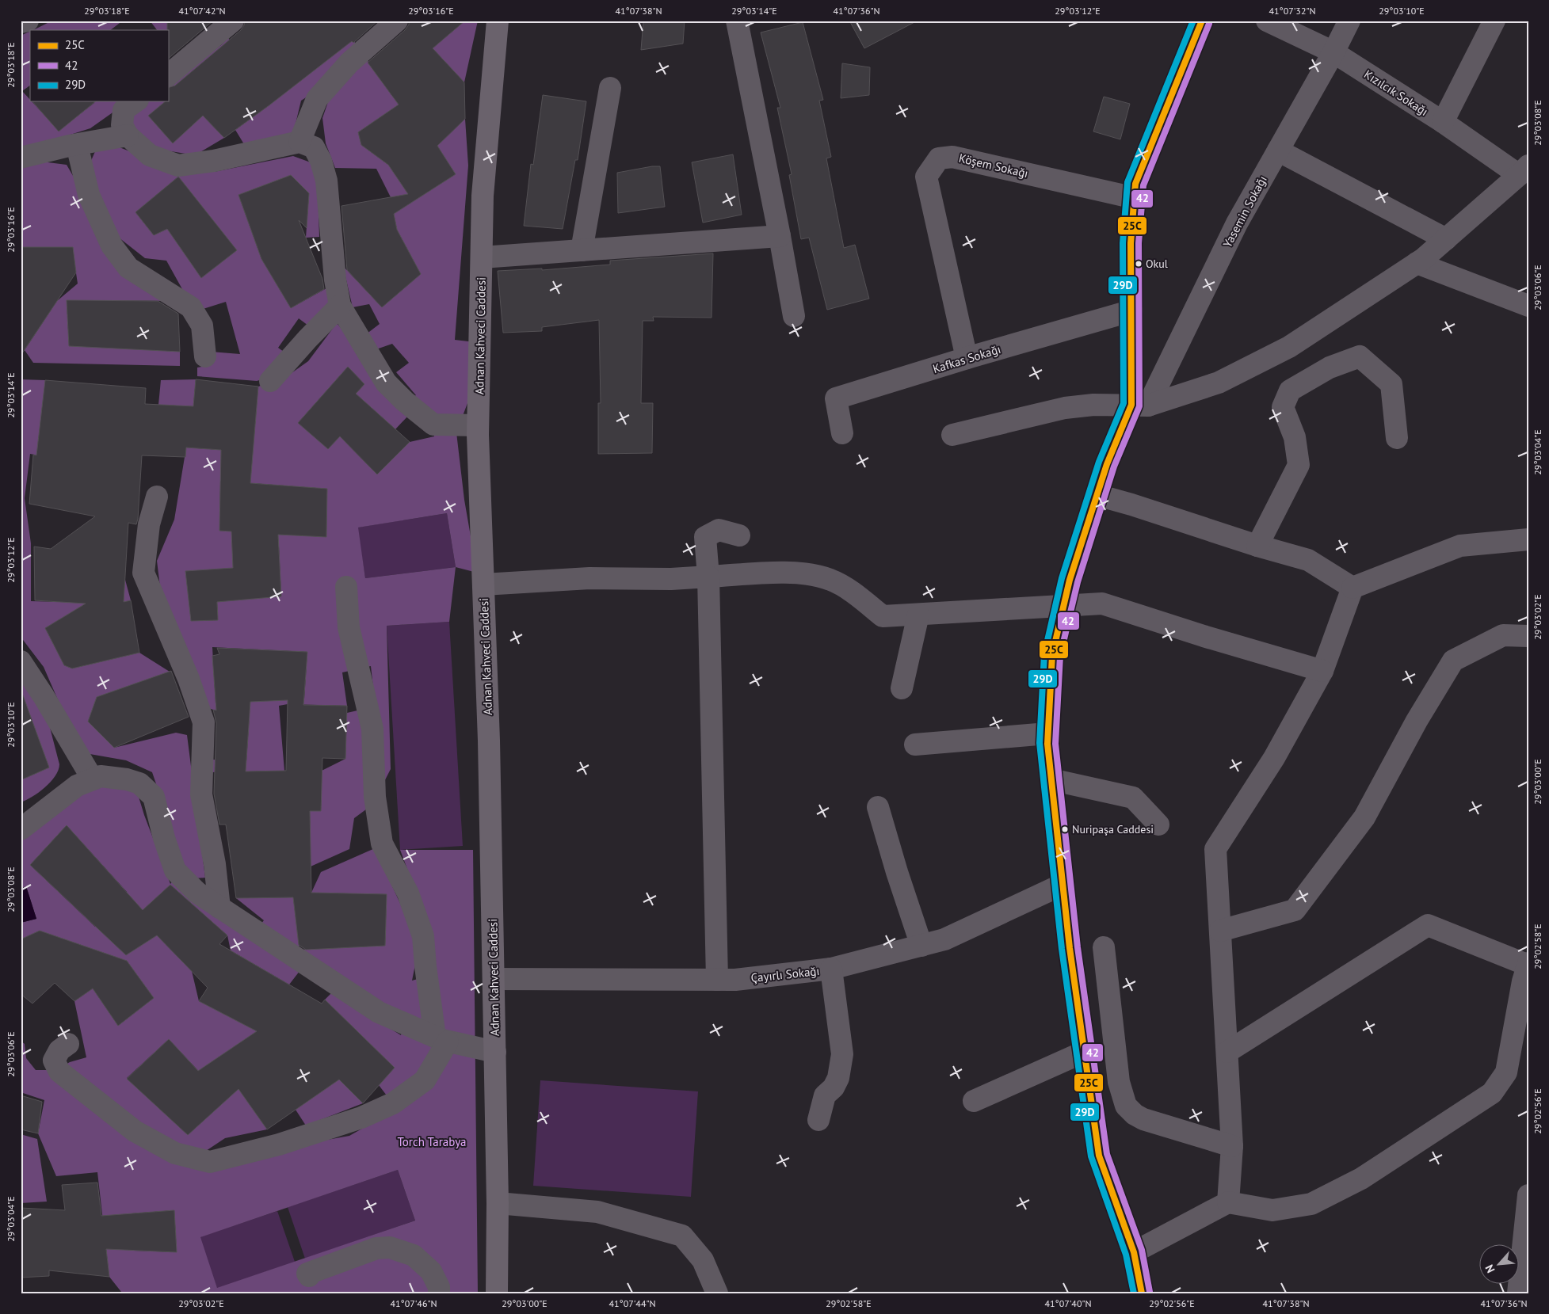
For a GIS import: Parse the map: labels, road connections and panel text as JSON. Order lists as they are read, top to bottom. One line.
{"streets":{"main road":["Adnan Kahveci Caddesi"],"street":["Kızılcık Sokağı","Köşem Sokağı","Yasemin Sokağı","Kafkas Sokağı","Çayırlı Sokağı"]},"crossings":[["Kızılcık Sokağı","Yasemin Sokağı"],["Köşem Sokağı","Kafkas Sokağı"],["Adnan Kahveci Caddesi","Çayırlı Sokağı"]],"parks":["Torch Tarabya"],"places":["Okul","Nuripaşa Caddesi"],"lines":["transit line 25C","transit line 29D","transit line 42"],"legend":["25C","42","29D"],"north":"bottom left","coordinates":["29°03'18\"E","41°07'42\"N","29°03'16\"E","41°07'38\"N","29°03'14\"E","41°07'36\"N","29°03'12\"E","41°07'32\"N","29°03'10\"E","29°03'08\"E","29°03'06\"E","29°03'04\"E","29°03'02\"E","29°03'00\"E","29°02'58\"E","29°02'56\"E","41°07'46\"N","41°07'44\"N","41°07'40\"N"]}
